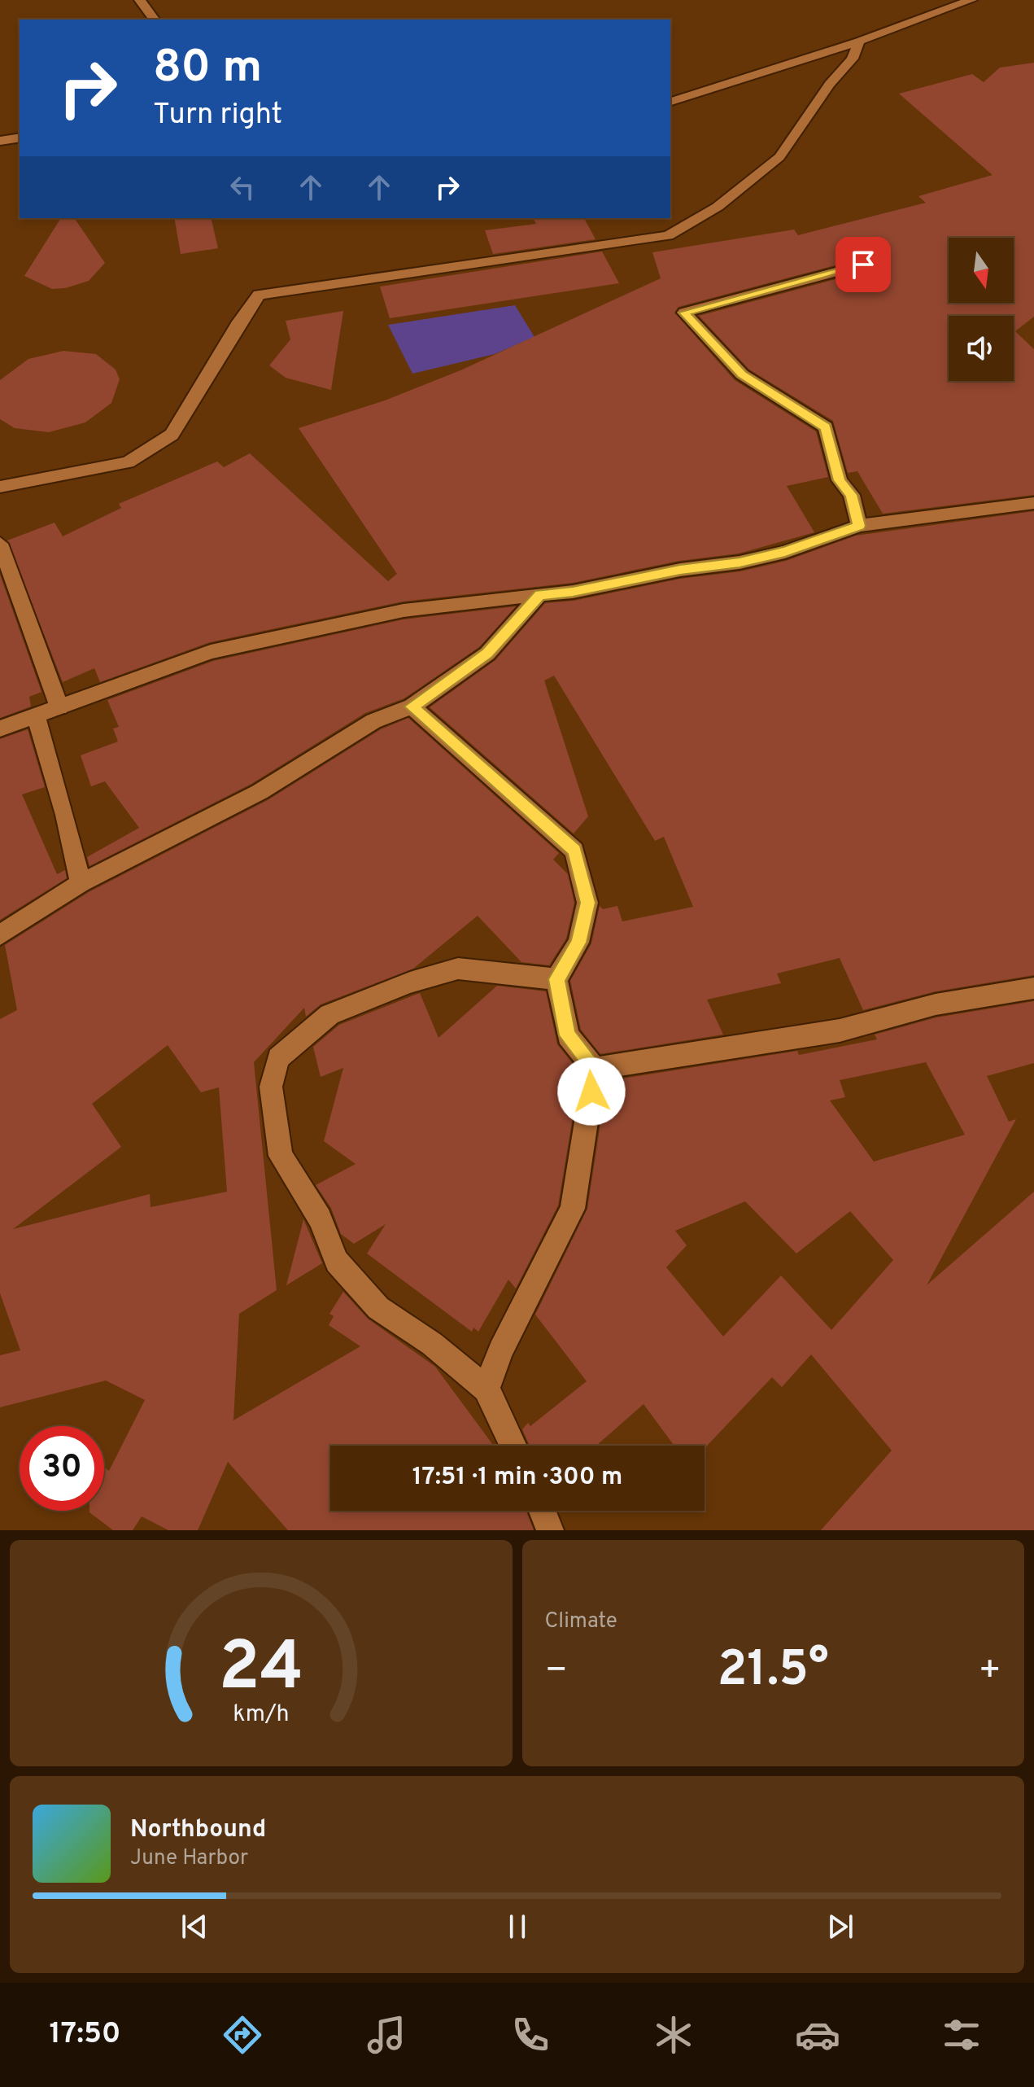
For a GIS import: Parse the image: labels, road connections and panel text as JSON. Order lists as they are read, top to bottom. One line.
{"north":"bottom","page":{"turn":["80 m","Turn right"],"limit":"30","trip":"17:51 · 1 min · 300 m","tile":"Climate","heat":["−","21.5°","+"],"song":["Northbound","June Harbor"],"tabs":"17:50","gauge":["24","km/h"]}}
